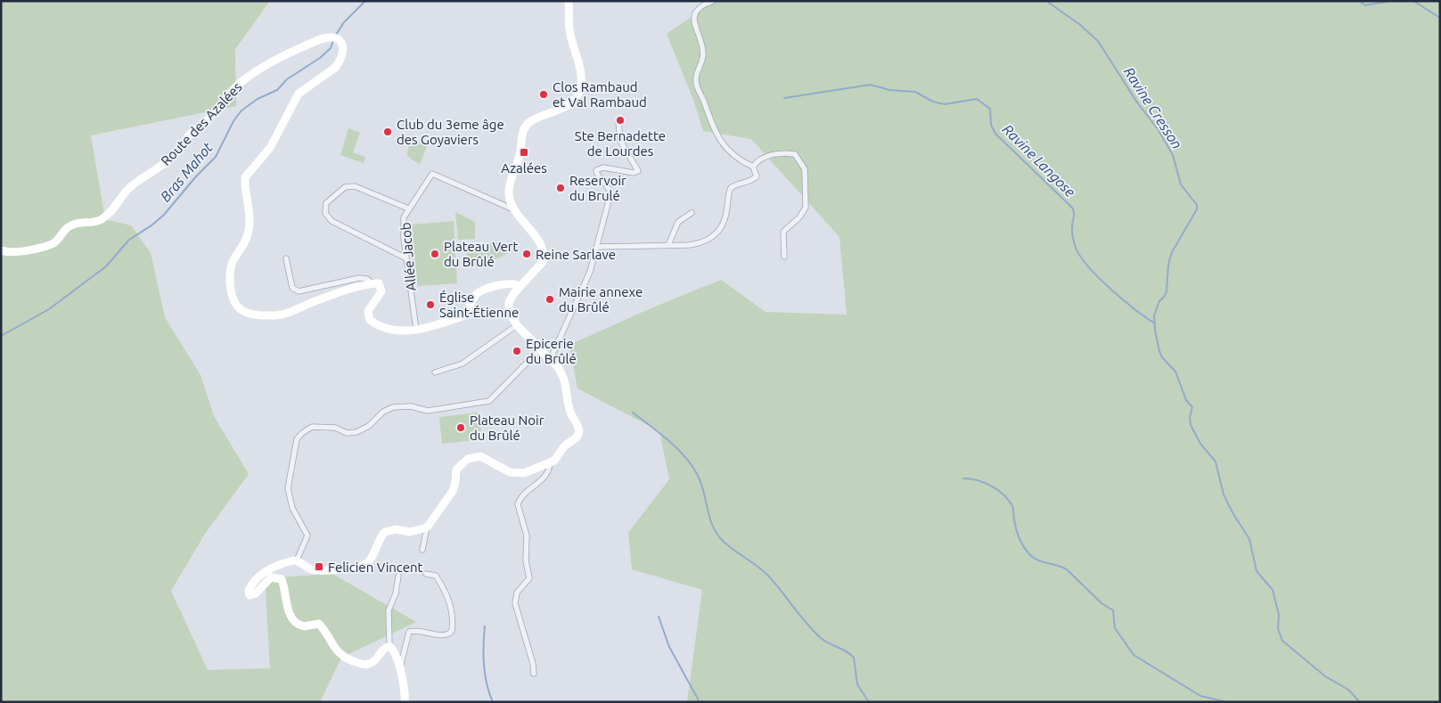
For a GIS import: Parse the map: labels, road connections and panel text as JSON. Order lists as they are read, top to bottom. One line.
{"streets":{"main road":["Route des Azalées"],"street":["Allée Jacob"]},"water":["Ravine Cresson","Ravine Langose","Bras Mahot"],"places":{"other":["Clos Rambaud et Val Rambaud","Ste Bernadette de Lourdes","Club du 3eme âge des Goyaviers","Reservoir du Brulé","Plateau Vert du Brûlé","Reine Sarlave","Mairie annexe du Brûlé","Église Saint-Étienne","Epicerie du Brûlé","Plateau Noir du Brûlé"],"transit":["Azalées","Felicien Vincent"]}}
